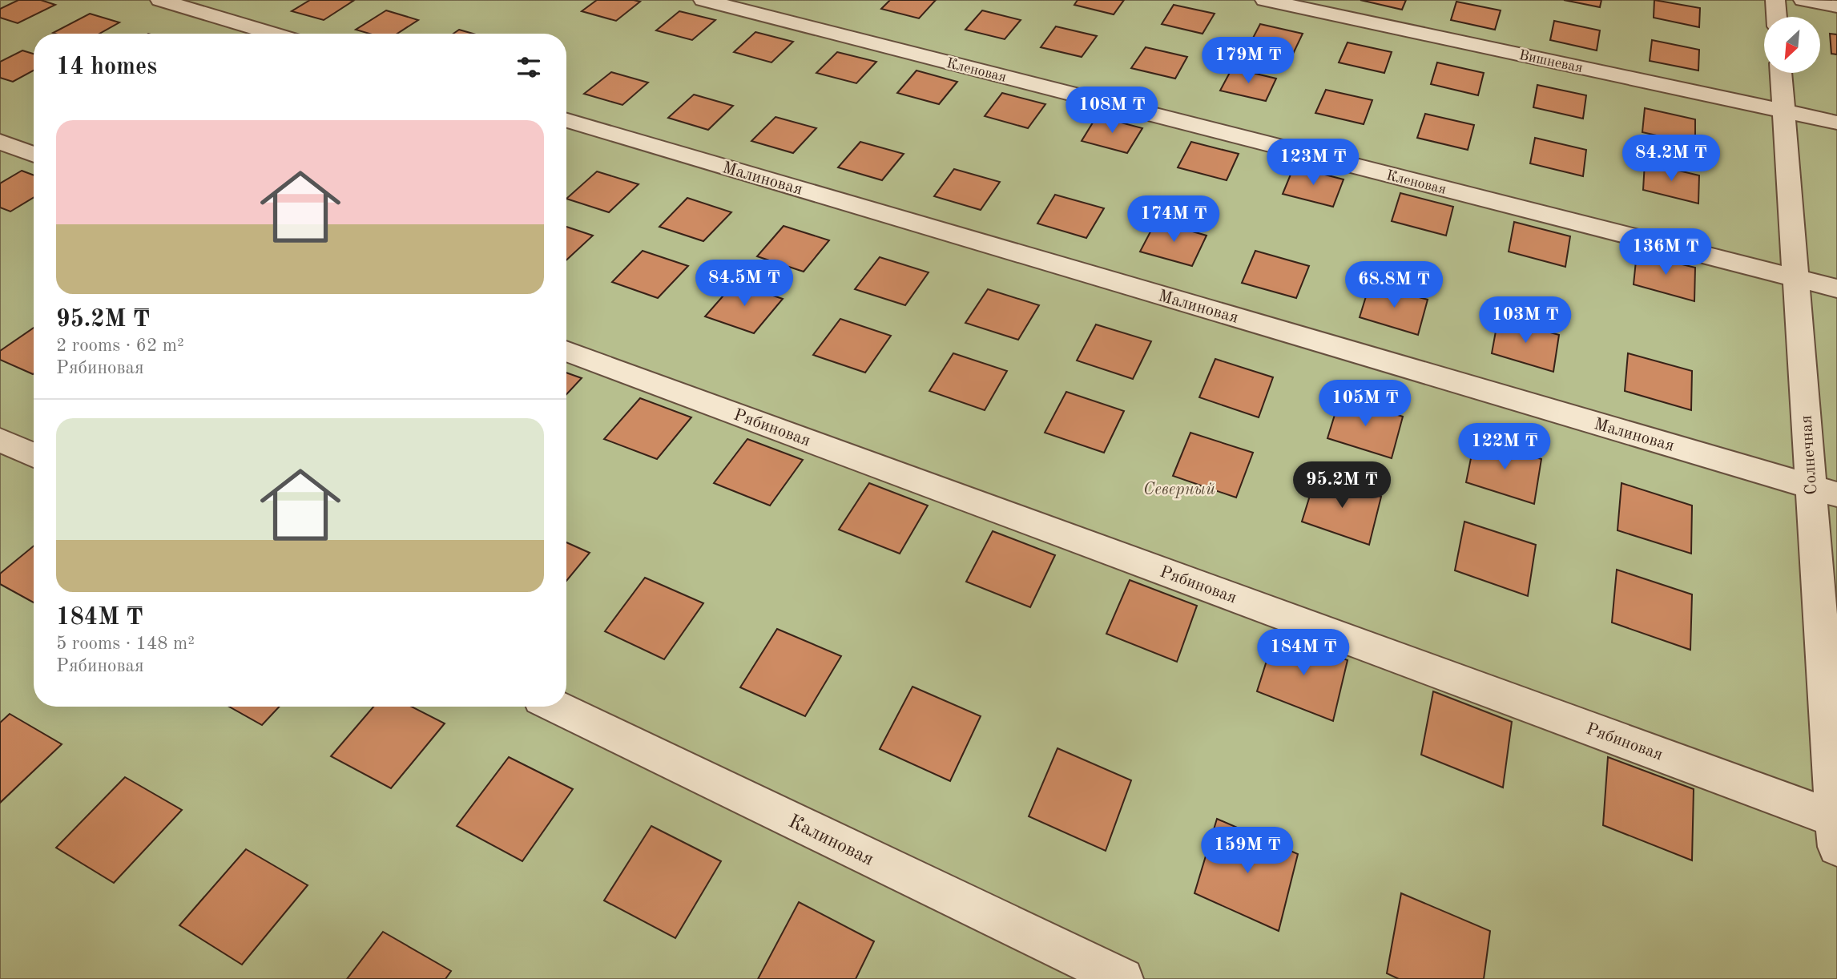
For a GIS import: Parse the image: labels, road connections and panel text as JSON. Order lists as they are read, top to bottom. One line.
{"streets":{"street":["Вишневая","Кленовая","Малиновая","Рябиновая","Солнечная","Калиновая"]},"crossings":[["Вишневая","Солнечная"],["Кленовая","Солнечная"],["Малиновая","Солнечная"],["Рябиновая","Солнечная"]],"parks":["Северный"],"north":"bottom left","page":{"heading":"14 homes","price":["179M ₸","108M ₸","84.2M ₸","123M ₸","174M ₸","136M ₸","84.5M ₸","68.8M ₸","103M ₸","105M ₸","122M ₸","95.2M ₸","184M ₸","159M ₸"],"list":[{"name":"95.2M ₸","note":"2 rooms · 62 m² · Рябиновая"},{"name":"184M ₸","note":"5 rooms · 148 m² · Рябиновая"}]}}
